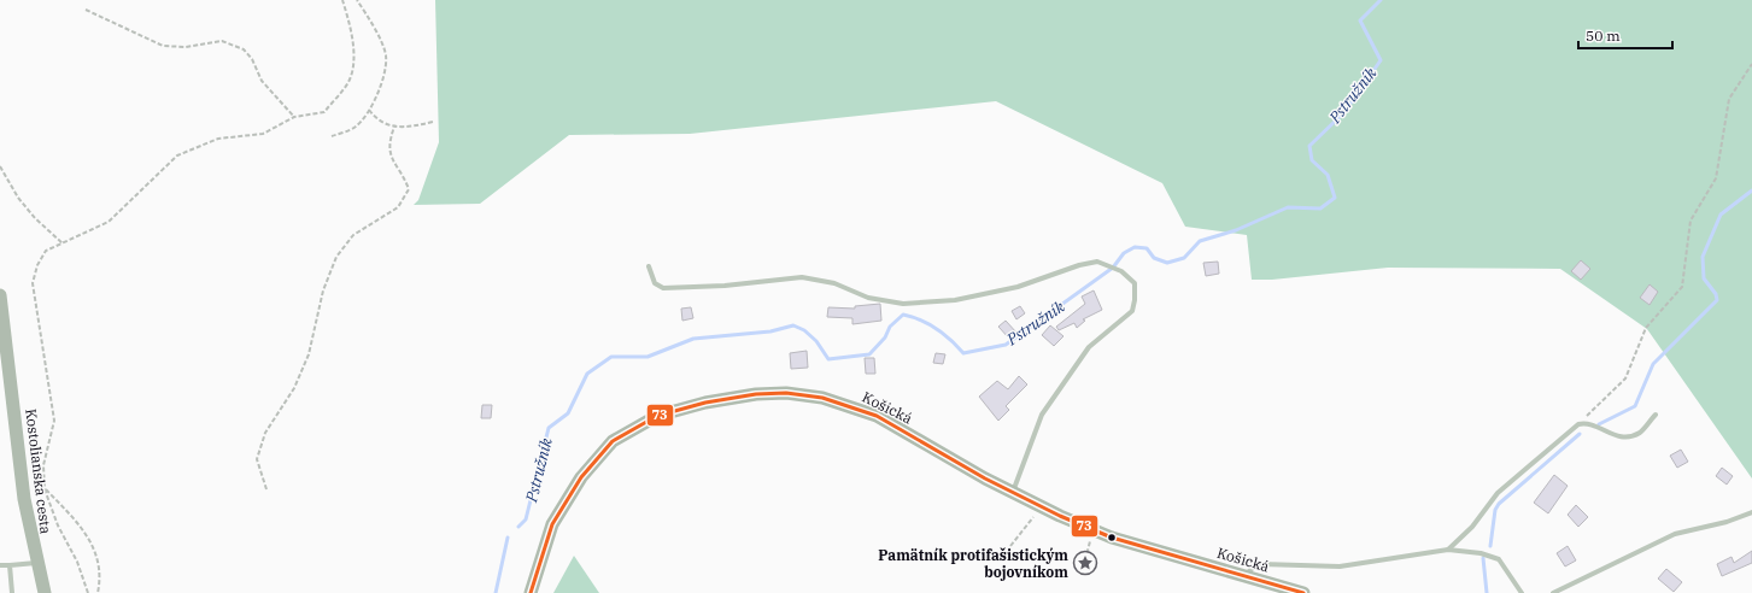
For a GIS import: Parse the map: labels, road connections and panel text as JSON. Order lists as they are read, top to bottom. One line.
{"streets":{"street":["Košická","Kostolianska cesta"]},"water":["Pstružník"],"places":{"place":["Pamätník protifašistickým bojovníkom"]},"lines":["transit line 73"],"scale_bar":"50 m"}
